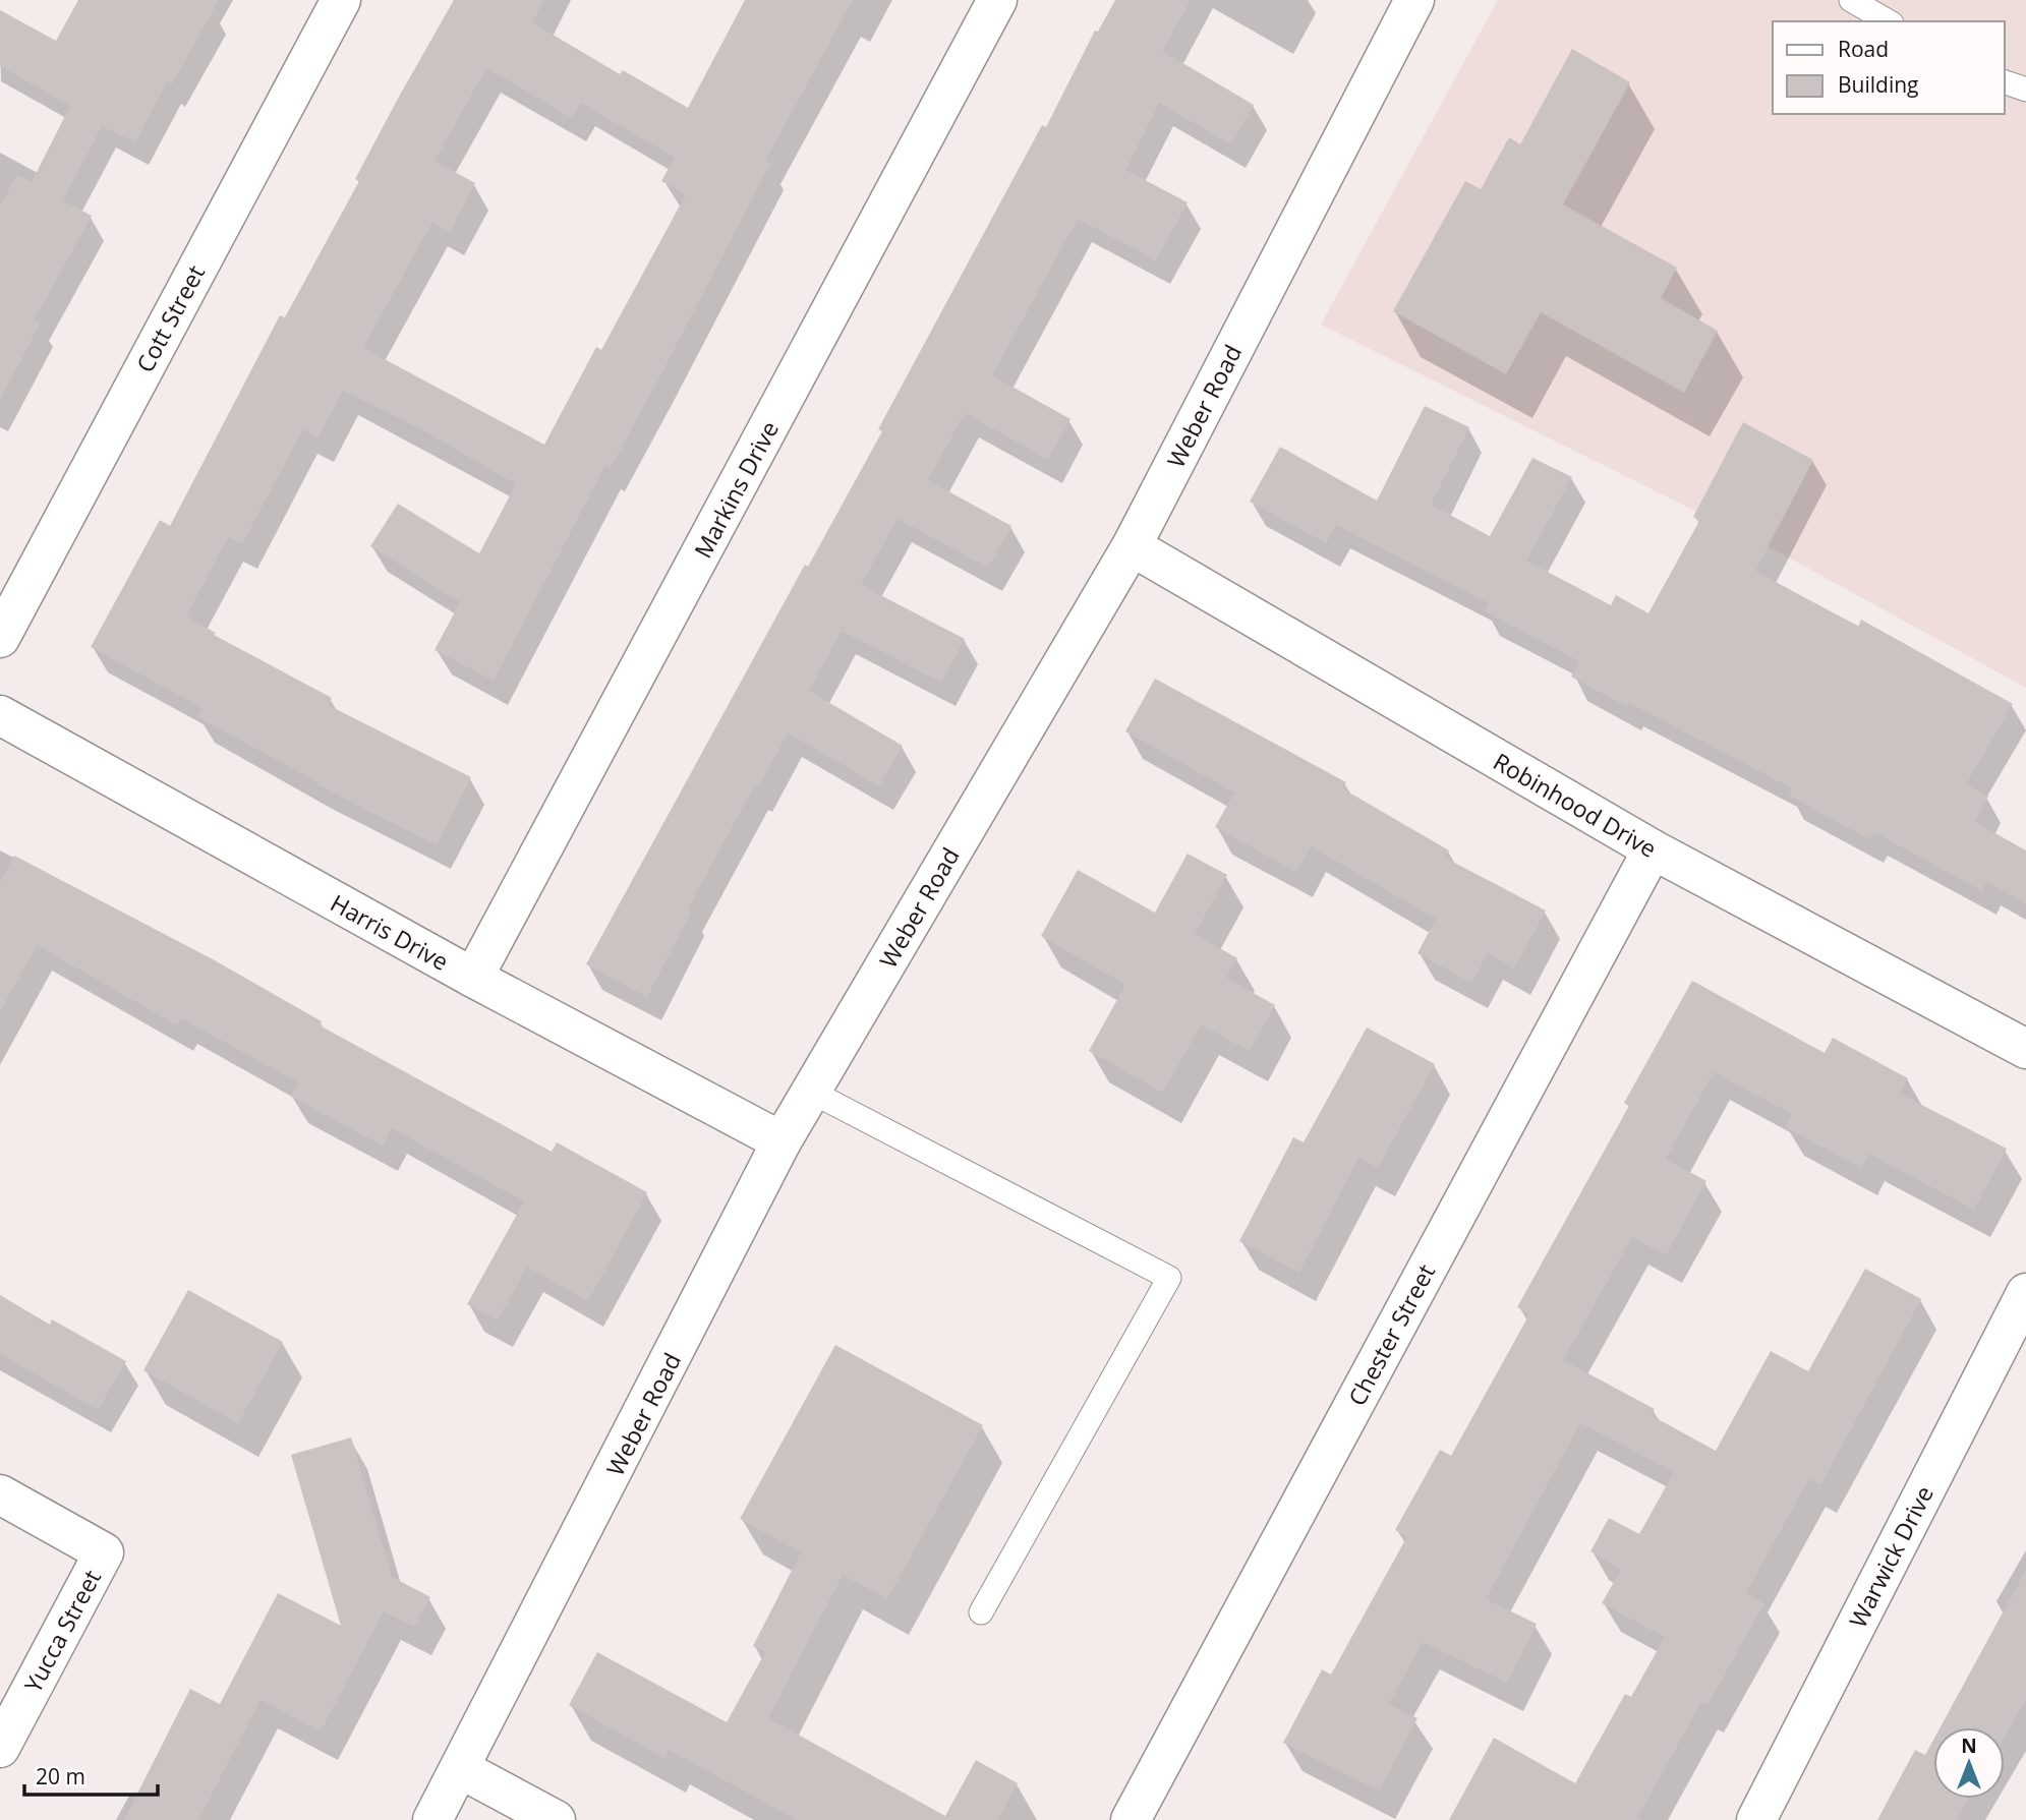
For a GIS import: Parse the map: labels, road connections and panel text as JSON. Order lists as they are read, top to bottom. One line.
{"streets":{"street":["Cott Street","Weber Road","Markins Drive","Robinhood Drive","Harris Drive","Chester Street","Warwick Drive","Yucca Street"]},"crossings":[["Weber Road","Robinhood Drive"],["Weber Road","Harris Drive"],["Markins Drive","Harris Drive"],["Robinhood Drive","Chester Street"]],"legend":["Road","Building"],"scale_bar":"20 m","north":"top"}
